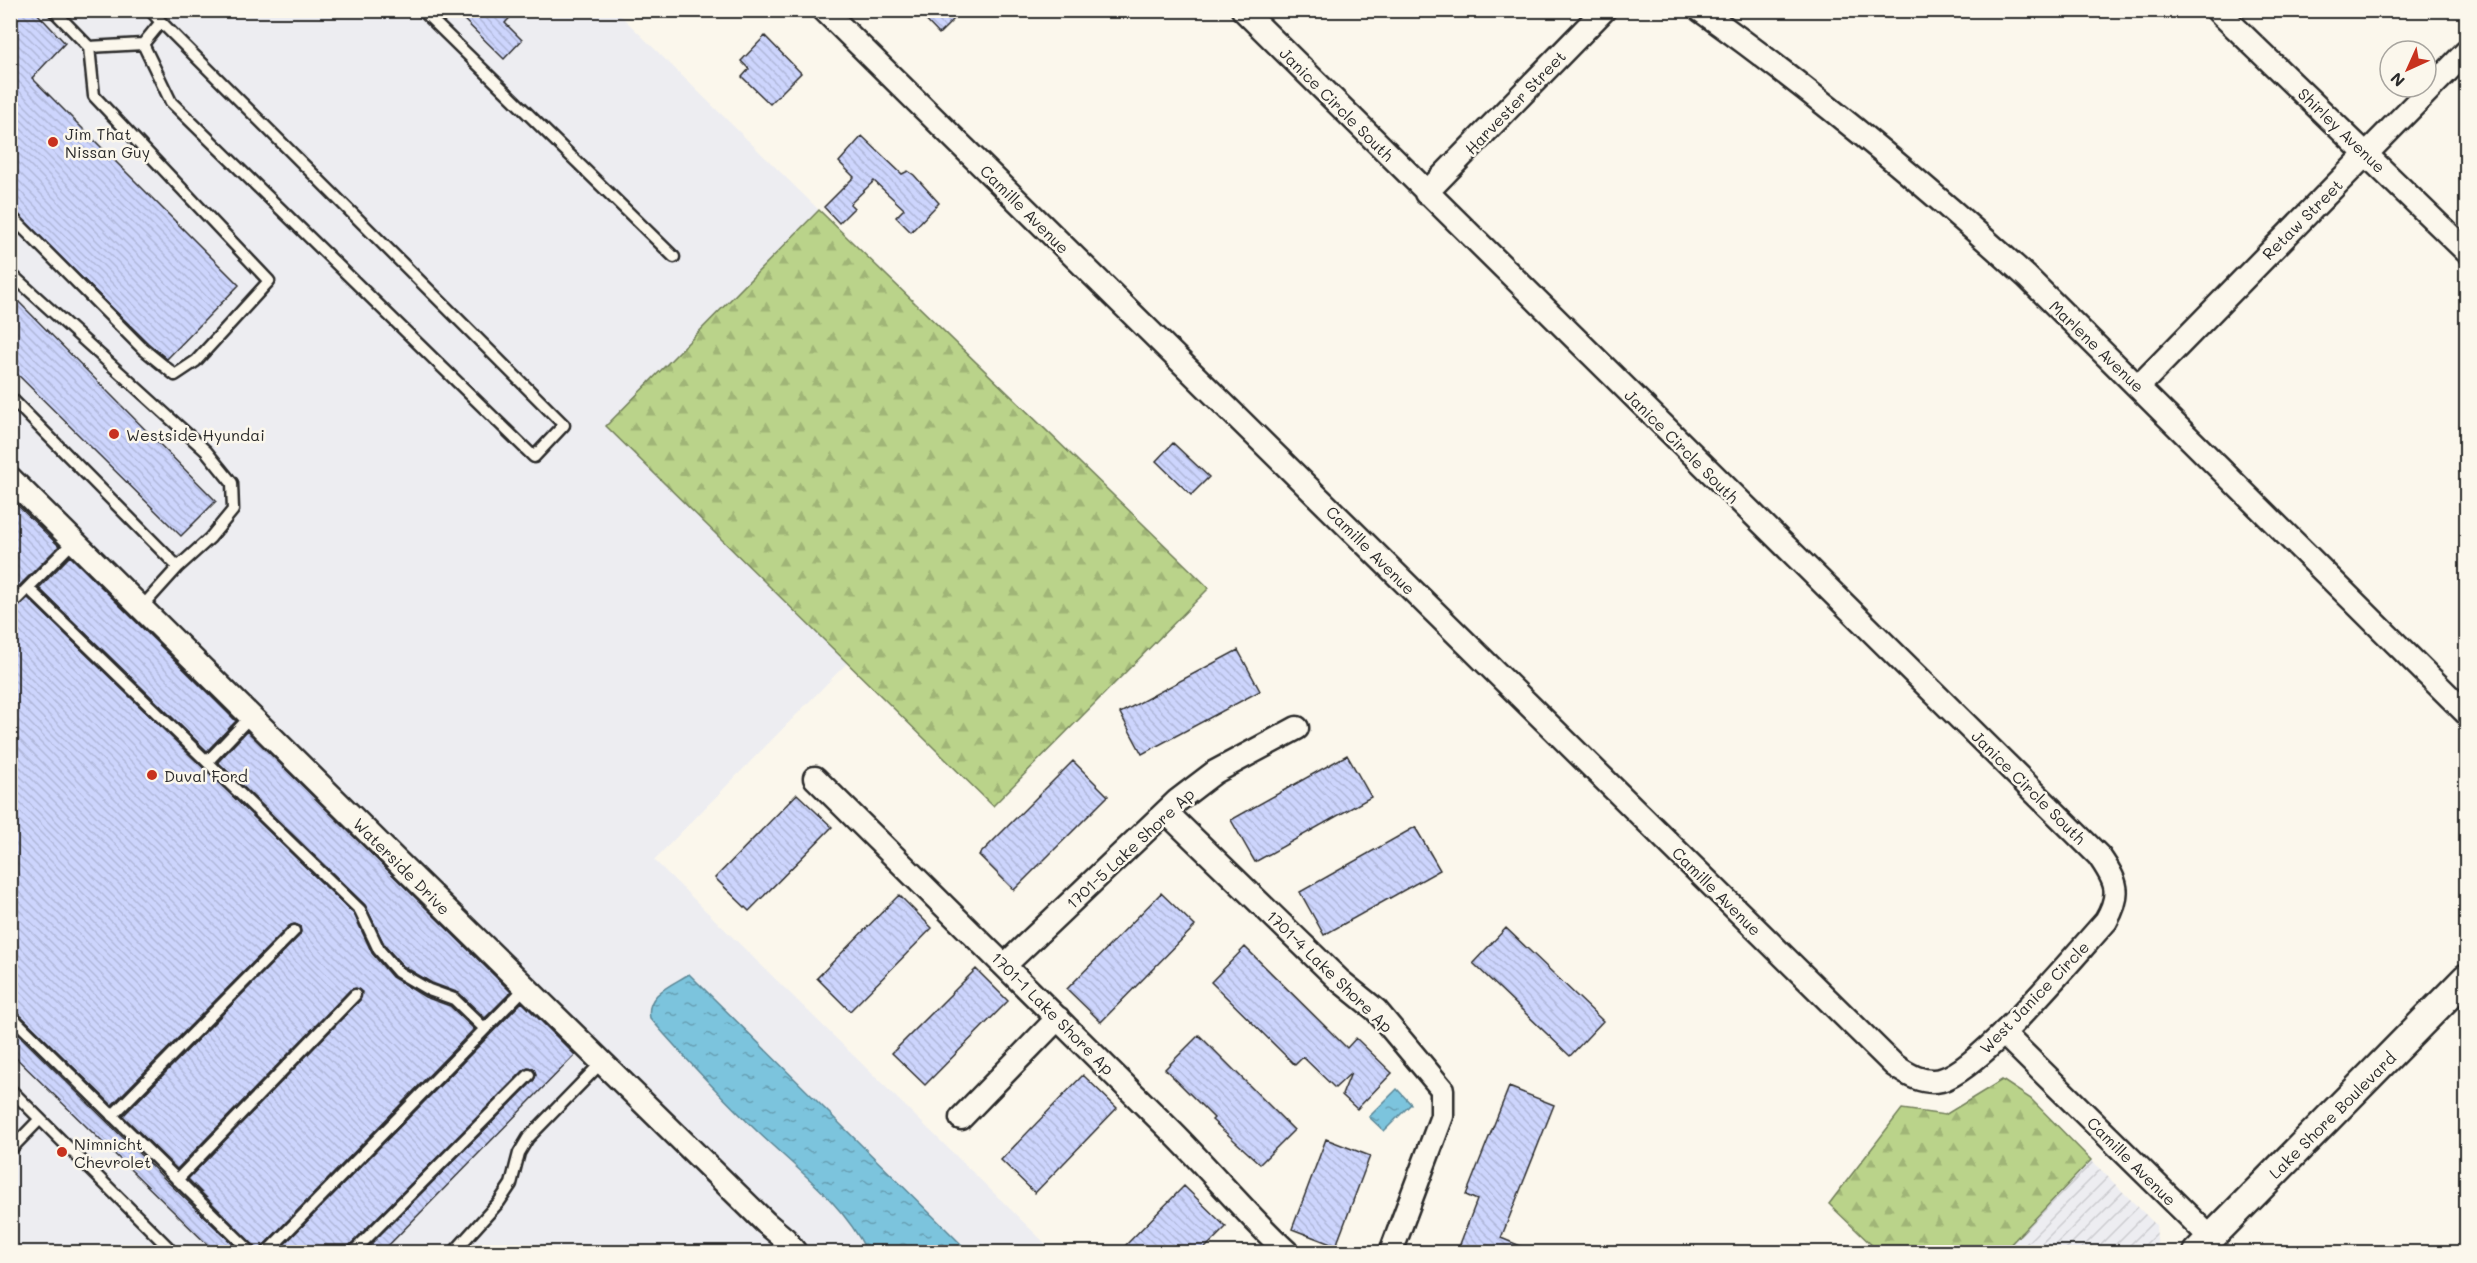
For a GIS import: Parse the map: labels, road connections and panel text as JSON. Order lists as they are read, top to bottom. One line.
{"streets":{"street":["Harvester Street","Janice Circle South","Shirley Avenue","Camille Avenue","Retaw Street","Marlene Avenue","1701-5 Lake Shore Ap","Waterside Drive","1701-4 Lake Shore Ap","West Janice Circle","1701-1 Lake Shore Ap","Lake Shore Boulevard"]},"crossings":[["Harvester Street","Janice Circle South"],["Janice Circle South","West Janice Circle"],["Shirley Avenue","Retaw Street"],["Camille Avenue","West Janice Circle"],["Camille Avenue","Lake Shore Boulevard"],["Retaw Street","Marlene Avenue"],["1701-5 Lake Shore Ap","1701-4 Lake Shore Ap"],["1701-5 Lake Shore Ap","1701-1 Lake Shore Ap"]],"places":["Jim That Nissan Guy","Westside Hyundai","Duval Ford","Nimnicht Chevrolet"],"north":"bottom left"}
